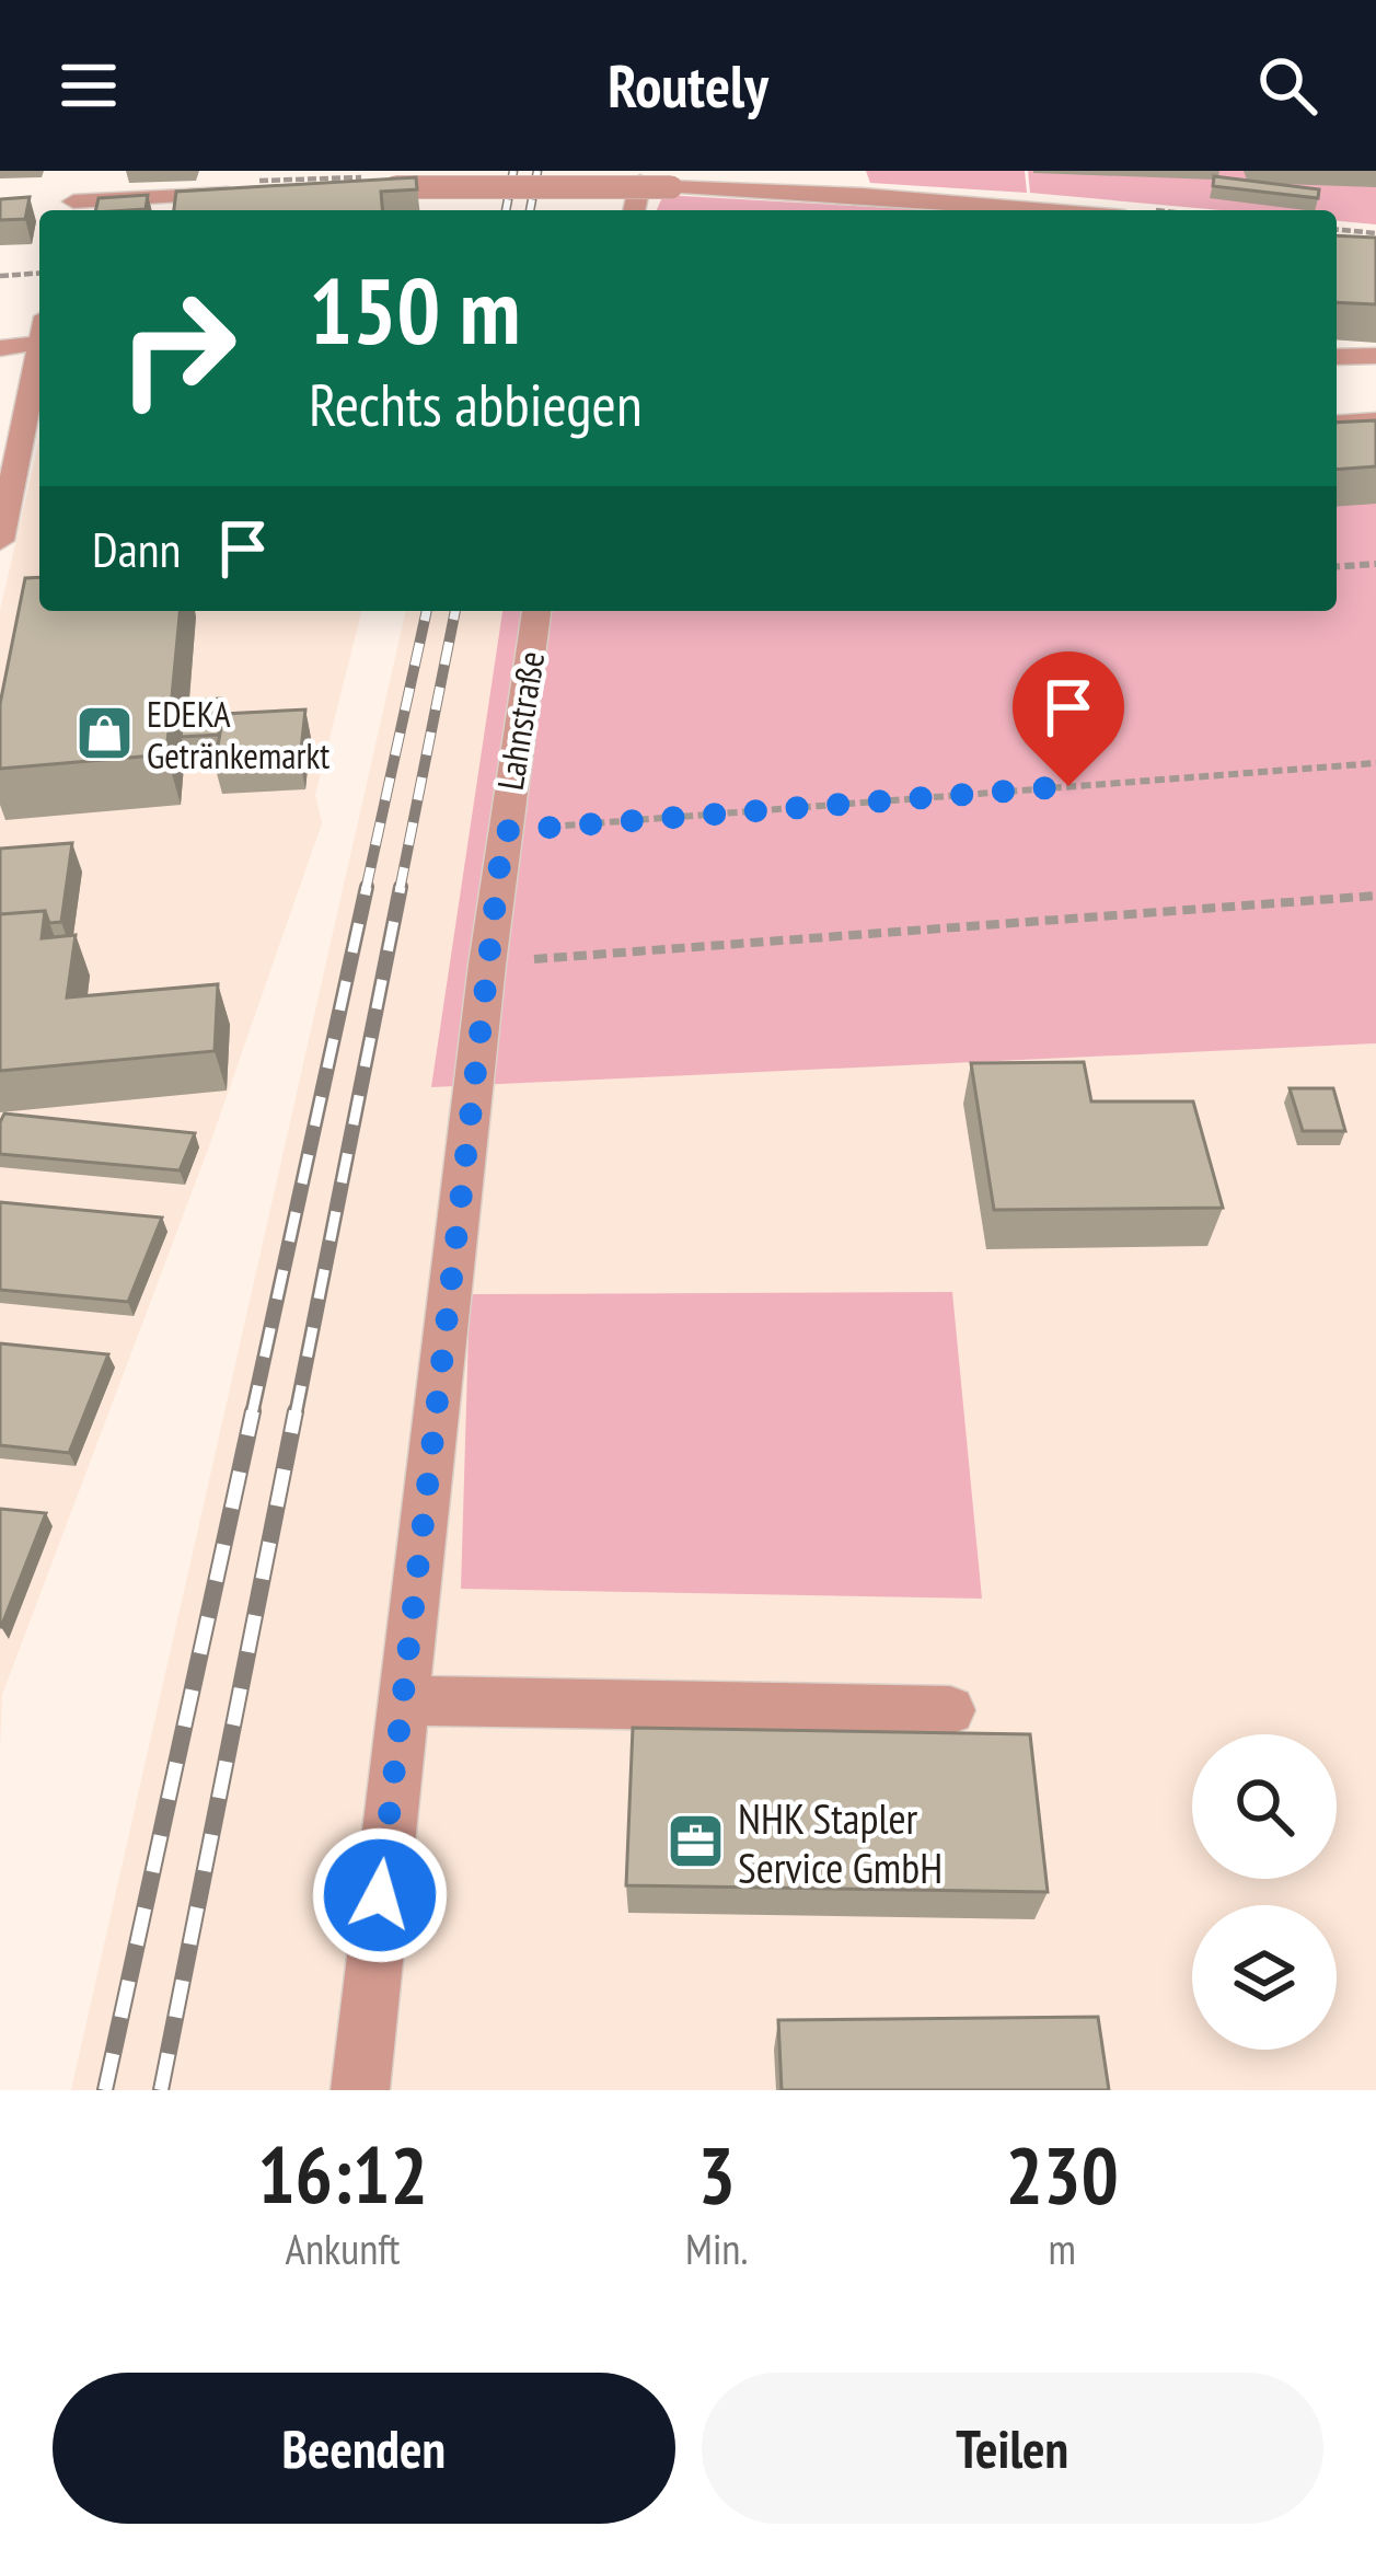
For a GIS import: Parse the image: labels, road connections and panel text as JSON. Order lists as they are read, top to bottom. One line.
{"streets":{"street":["Lahnstraße"]},"places":{"shop":["EDEKA Getränkemarkt"],"office":["NHK Stapler Service GmbH"]},"page":{"header":"Routely","turn":["150 m","Rechts abbiegen"],"then":"Dann","eta":["16:12","Ankunft","3","Min.","230","m"],"buttons":["Beenden","Teilen"]}}
